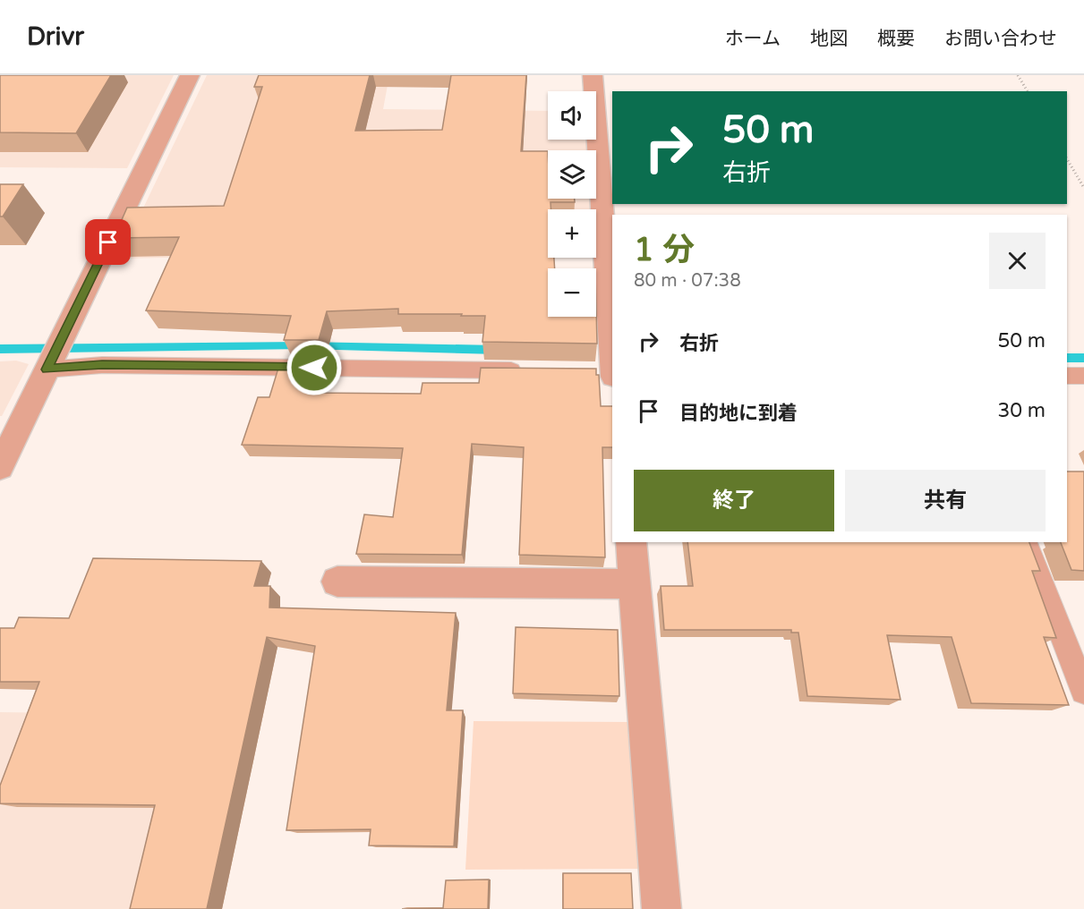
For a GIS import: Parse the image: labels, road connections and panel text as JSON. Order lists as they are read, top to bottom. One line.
{"page":{"header":"Drivr","nav":["ホーム","地図","概要","お問い合わせ"],"map_buttons":["+","−"],"turn":["50 m","右折"],"heading":["1 分","80 m · 07:38"],"list":[{"name":"右折","value":"50 m"},{"name":"目的地に到着","value":"30 m"}],"buttons":["終了","共有"]}}
